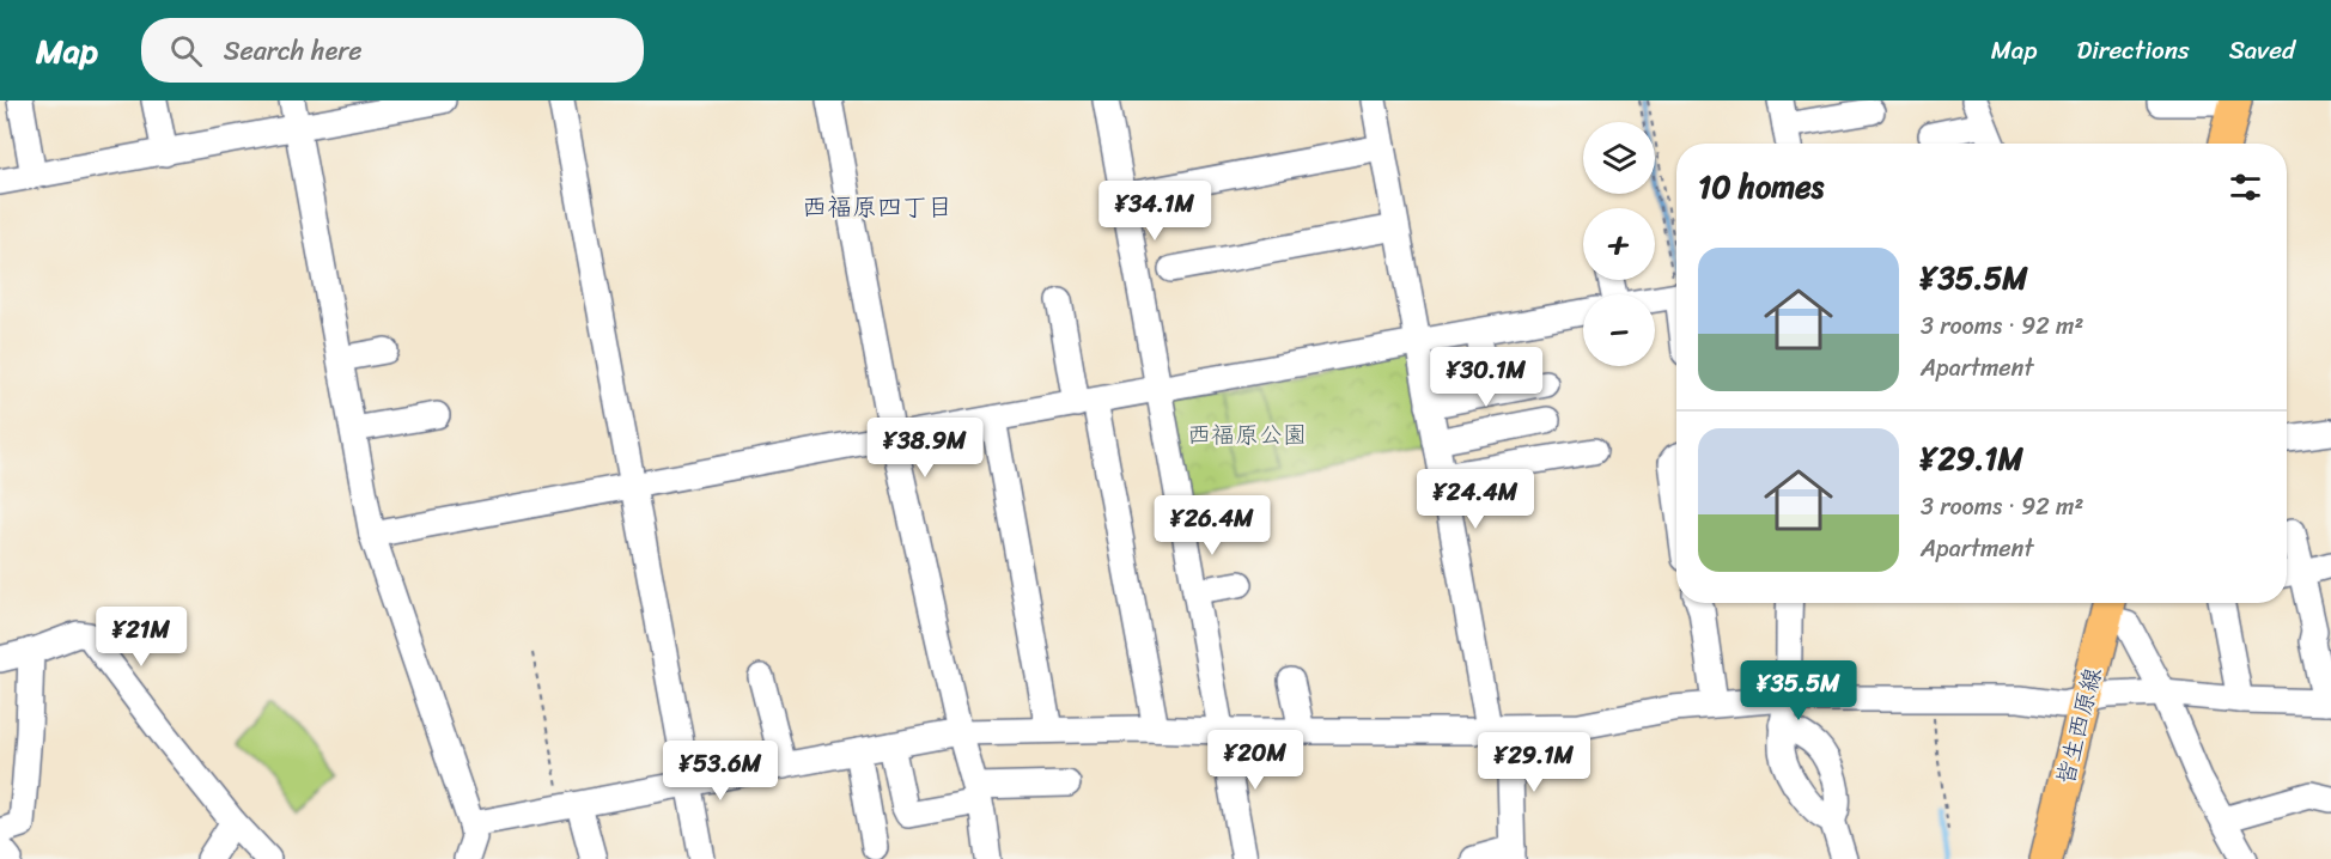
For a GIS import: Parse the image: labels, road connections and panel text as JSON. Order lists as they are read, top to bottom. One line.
{"streets":{"main road":["皆生西原線"]},"districts":["西福原四丁目"],"parks":["西福原公園"],"page":{"header":"Map","search":"Search here","nav":["Map","Directions","Saved"],"map_buttons":["+","−"],"heading":"10 homes","price":["¥34.1M","¥30.1M","¥38.9M","¥24.4M","¥26.4M","¥21M","¥35.5M","¥20M","¥29.1M","¥53.6M"],"list":[{"name":"¥35.5M","note":"3 rooms · 92 m² · Apartment"},{"name":"¥29.1M","note":"3 rooms · 92 m² · Apartment"}]}}
